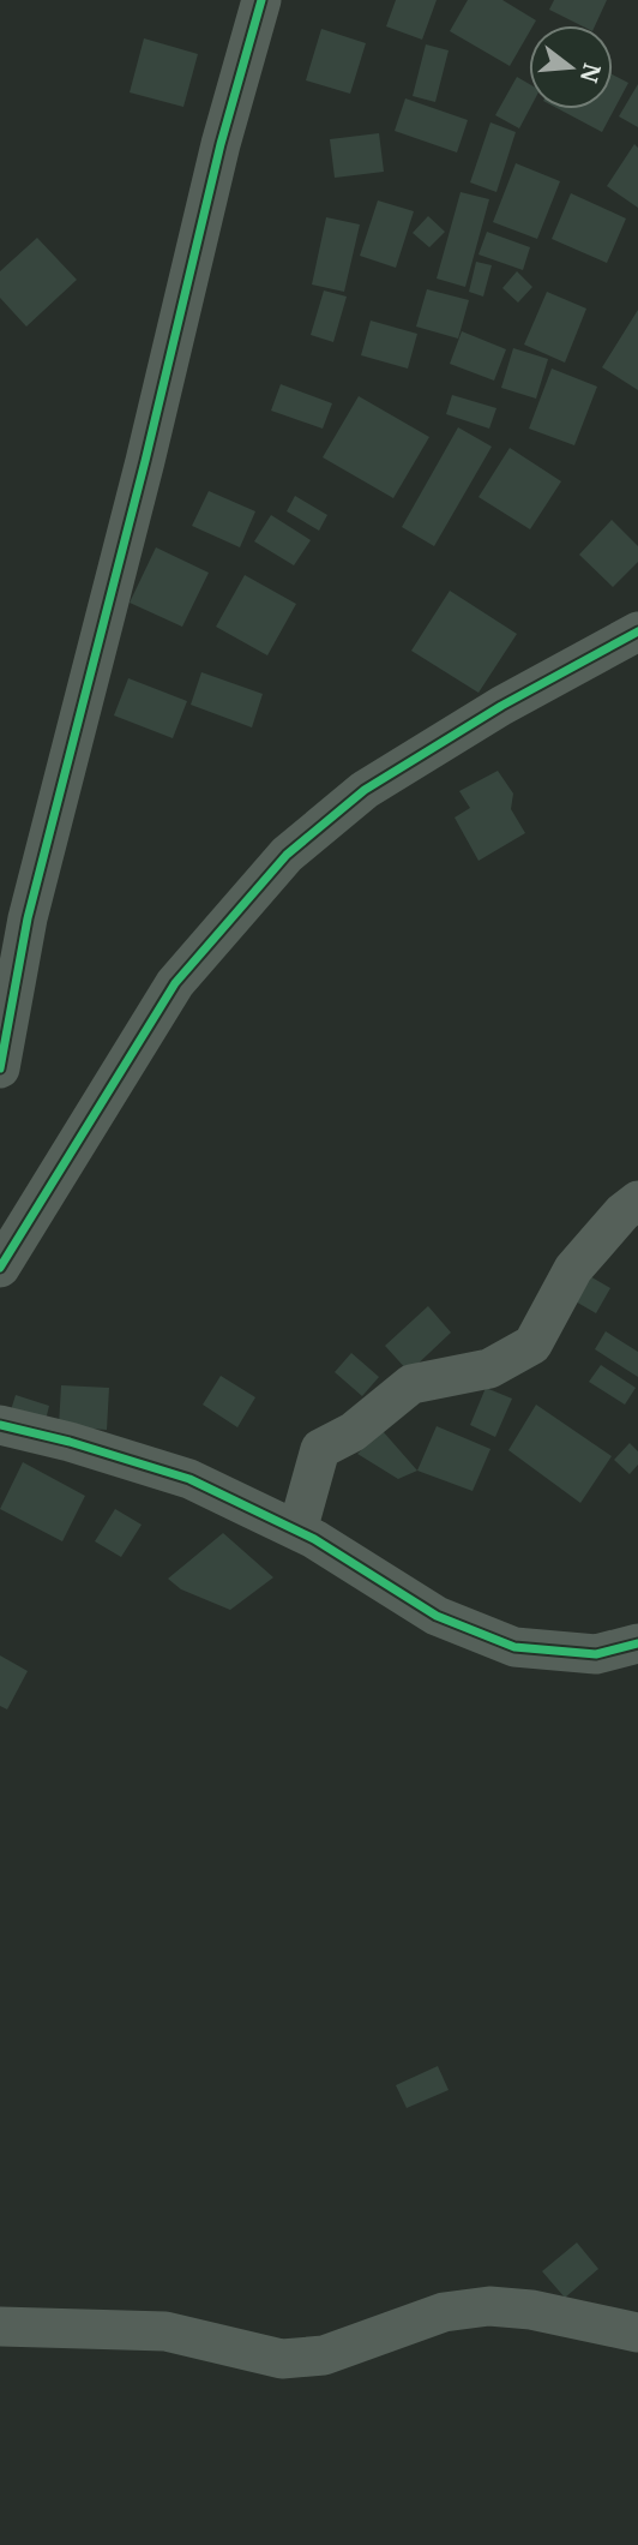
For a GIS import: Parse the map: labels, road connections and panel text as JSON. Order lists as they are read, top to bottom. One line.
{"north":"right"}
